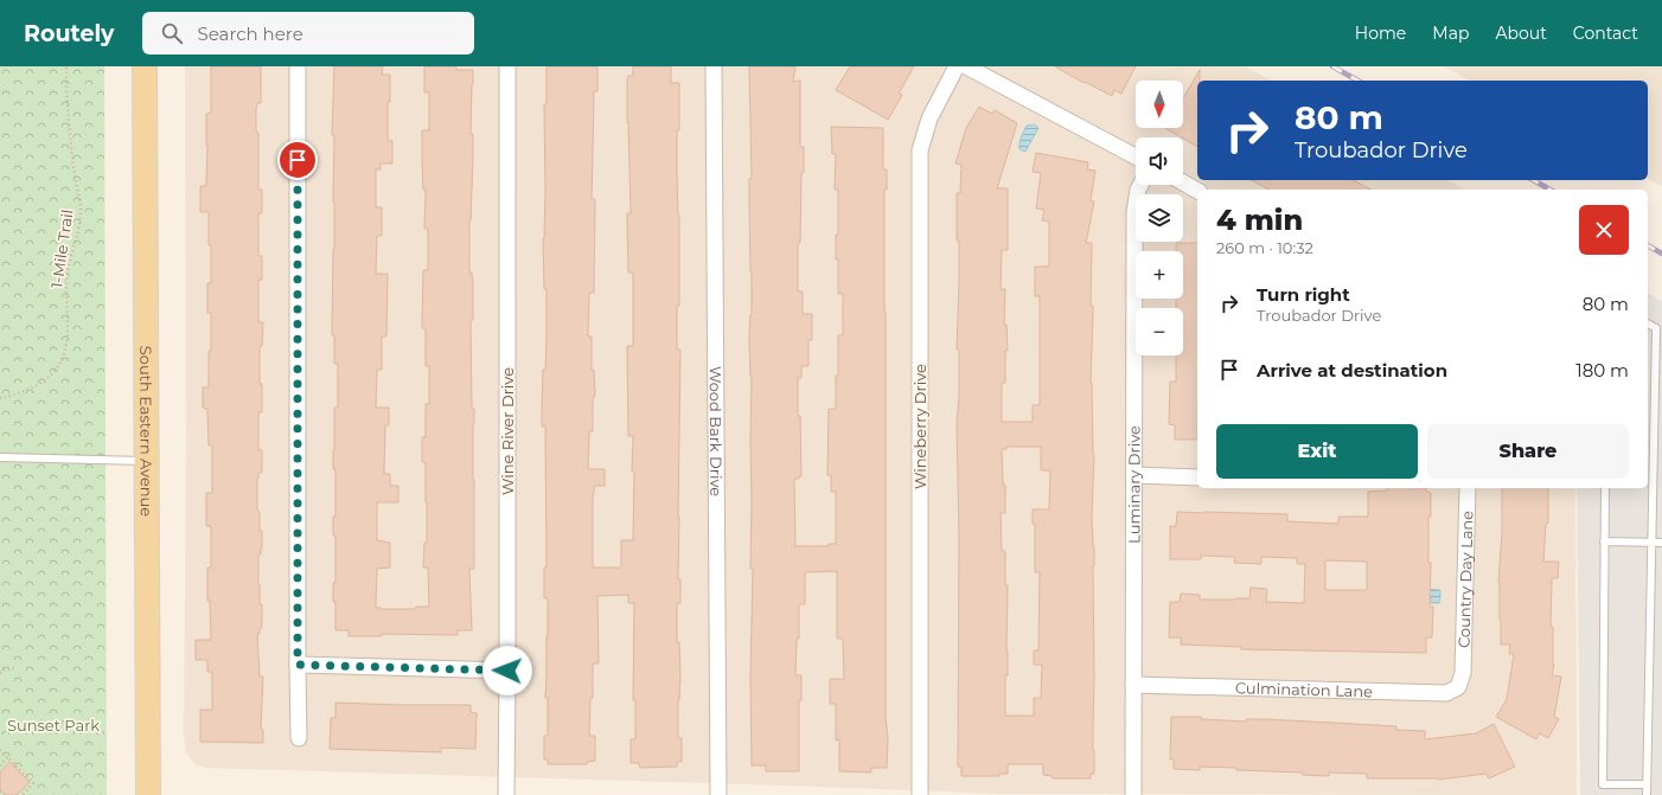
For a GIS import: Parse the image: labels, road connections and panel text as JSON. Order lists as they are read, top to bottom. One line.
{"streets":{"main road":["South Eastern Avenue"],"street":["Wineberry Drive","Wine River Drive","Wood Bark Drive","Luminary Drive","Country Day Lane","Culmination Lane"],"path":["1-Mile Trail"]},"crossings":[["Luminary Drive","Culmination Lane"],["Country Day Lane","Culmination Lane"]],"parks":["Sunset Park"],"north":"bottom","page":{"header":"Routely","search":"Search here","nav":["Home","Map","About","Contact"],"map_buttons":["+","−"],"turn":["80 m","Troubador Drive"],"heading":["4 min","260 m · 10:32"],"list":[{"name":"Turn right","note":"Troubador Drive","value":"80 m"},{"name":"Arrive at destination","value":"180 m"}],"buttons":["Exit","Share"]}}
